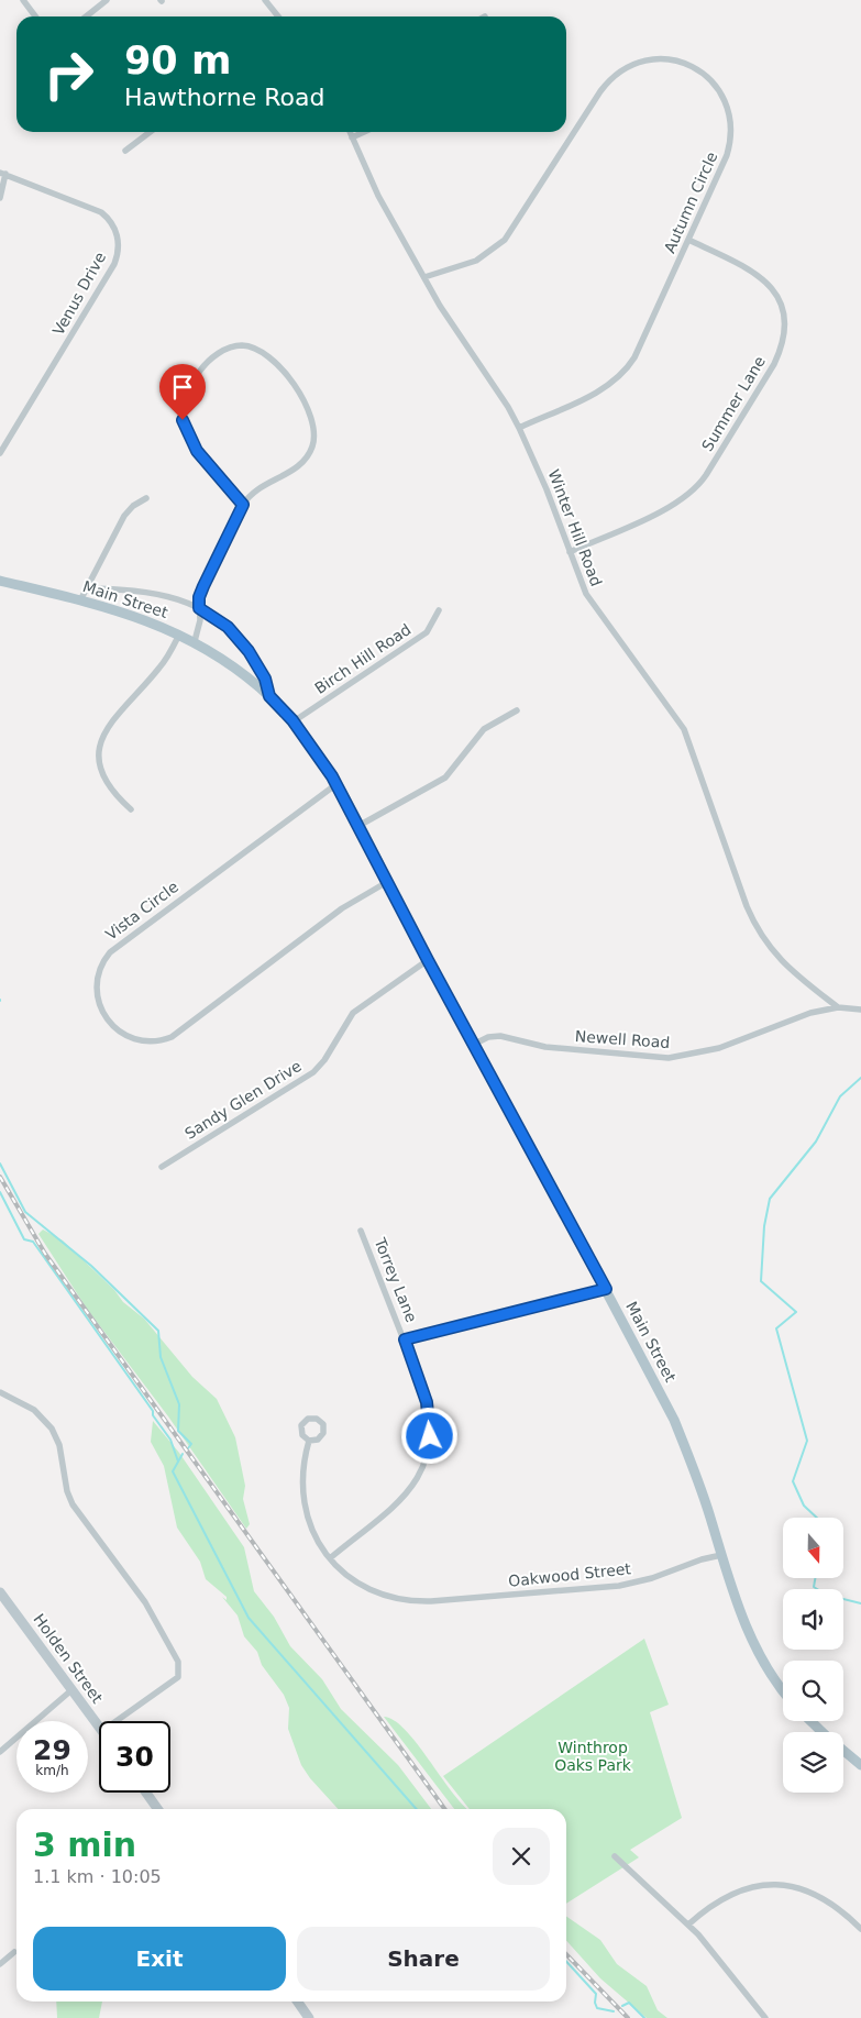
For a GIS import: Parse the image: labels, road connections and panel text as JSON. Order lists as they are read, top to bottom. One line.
{"streets":{"main road":["Main Street","Holden Street"],"street":["Autumn Circle","Venus Drive","Summer Lane","Winter Hill Road","Birch Hill Road","Vista Circle","Newell Road","Sandy Glen Drive","Torrey Lane","Oakwood Street"]},"crossings":[["Autumn Circle","Summer Lane"],["Autumn Circle","Winter Hill Road"],["Summer Lane","Winter Hill Road"],["Winter Hill Road","Newell Road"],["Main Street","Birch Hill Road"],["Main Street","Vista Circle"],["Main Street","Newell Road"],["Main Street","Sandy Glen Drive"],["Main Street","Oakwood Street"],["Torrey Lane","Oakwood Street"]],"parks":["Winthrop Oaks Park"],"north":"bottom","page":{"turn":["90 m","Hawthorne Road"],"speed":"29 km/h","limit":"30","heading":["3 min","1.1 km · 10:05"],"buttons":["Exit","Share"]}}
